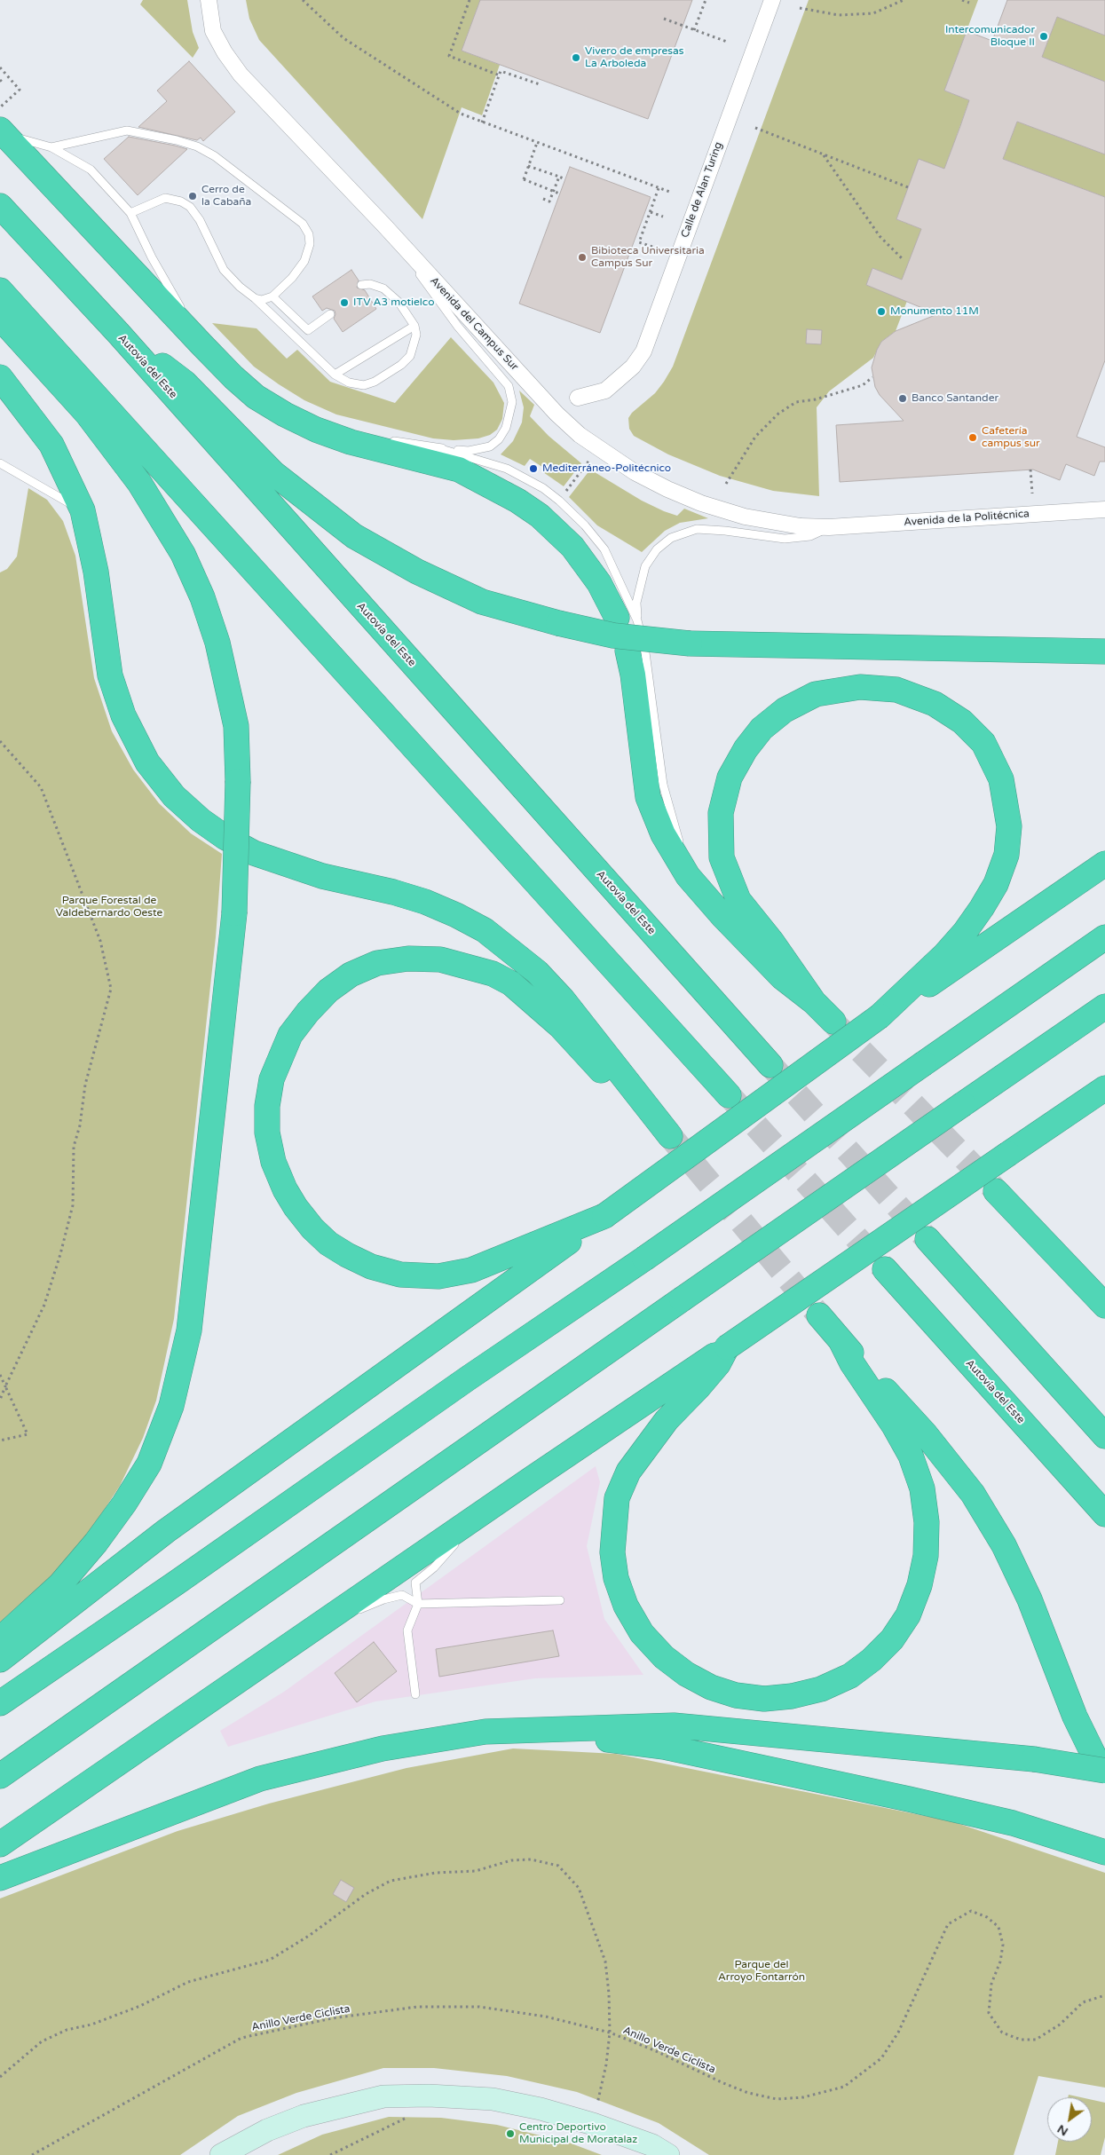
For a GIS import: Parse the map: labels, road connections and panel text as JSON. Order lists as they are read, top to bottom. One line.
{"streets":{"highway":["Autovía del Este"],"street":["Calle de Alan Turing","Avenida del Campus Sur","Avenida de la Politécnica"],"path":["Anillo Verde Ciclista"]},"crossings":[["Avenida del Campus Sur","Avenida de la Politécnica"]],"parks":["Parque Forestal de Valdebernardo Oeste","Parque del Arroyo Fontarrón"],"places":["Intercomunicador Bloque II","Vivero de empresas La Arboleda","Cerro de la Cabaña","Bibioteca Universitaria Campus Sur","ITV A3 motielco","Monumento 11M","Banco Santander","Cafetería campus sur","Mediterráneo-Politécnico","Centro Deportivo Municipal de Moratalaz"],"north":"bottom left"}
